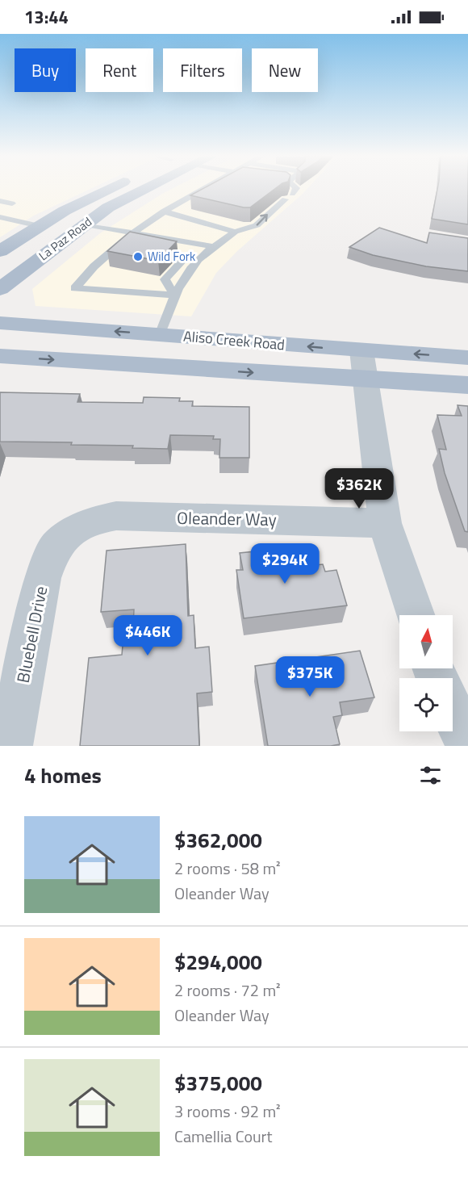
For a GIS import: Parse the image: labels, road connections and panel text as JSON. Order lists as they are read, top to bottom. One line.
{"streets":{"main road":["La Paz Road","Aliso Creek Road"],"street":["Oleander Way","Bluebell Drive"]},"crossings":[["Oleander Way","Bluebell Drive"]],"places":["Wild Fork"],"north":"top","page":{"status":"13:44","chip":["Buy","Rent","Filters","New"],"price":["$362K","$294K","$446K","$375K"],"heading":"4 homes","list":[{"name":"$362,000","note":"2 rooms · 58 m² · Oleander Way"},{"name":"$294,000","note":"2 rooms · 72 m² · Oleander Way"},{"name":"$375,000","note":"3 rooms · 92 m² · Camellia Court"}]}}
